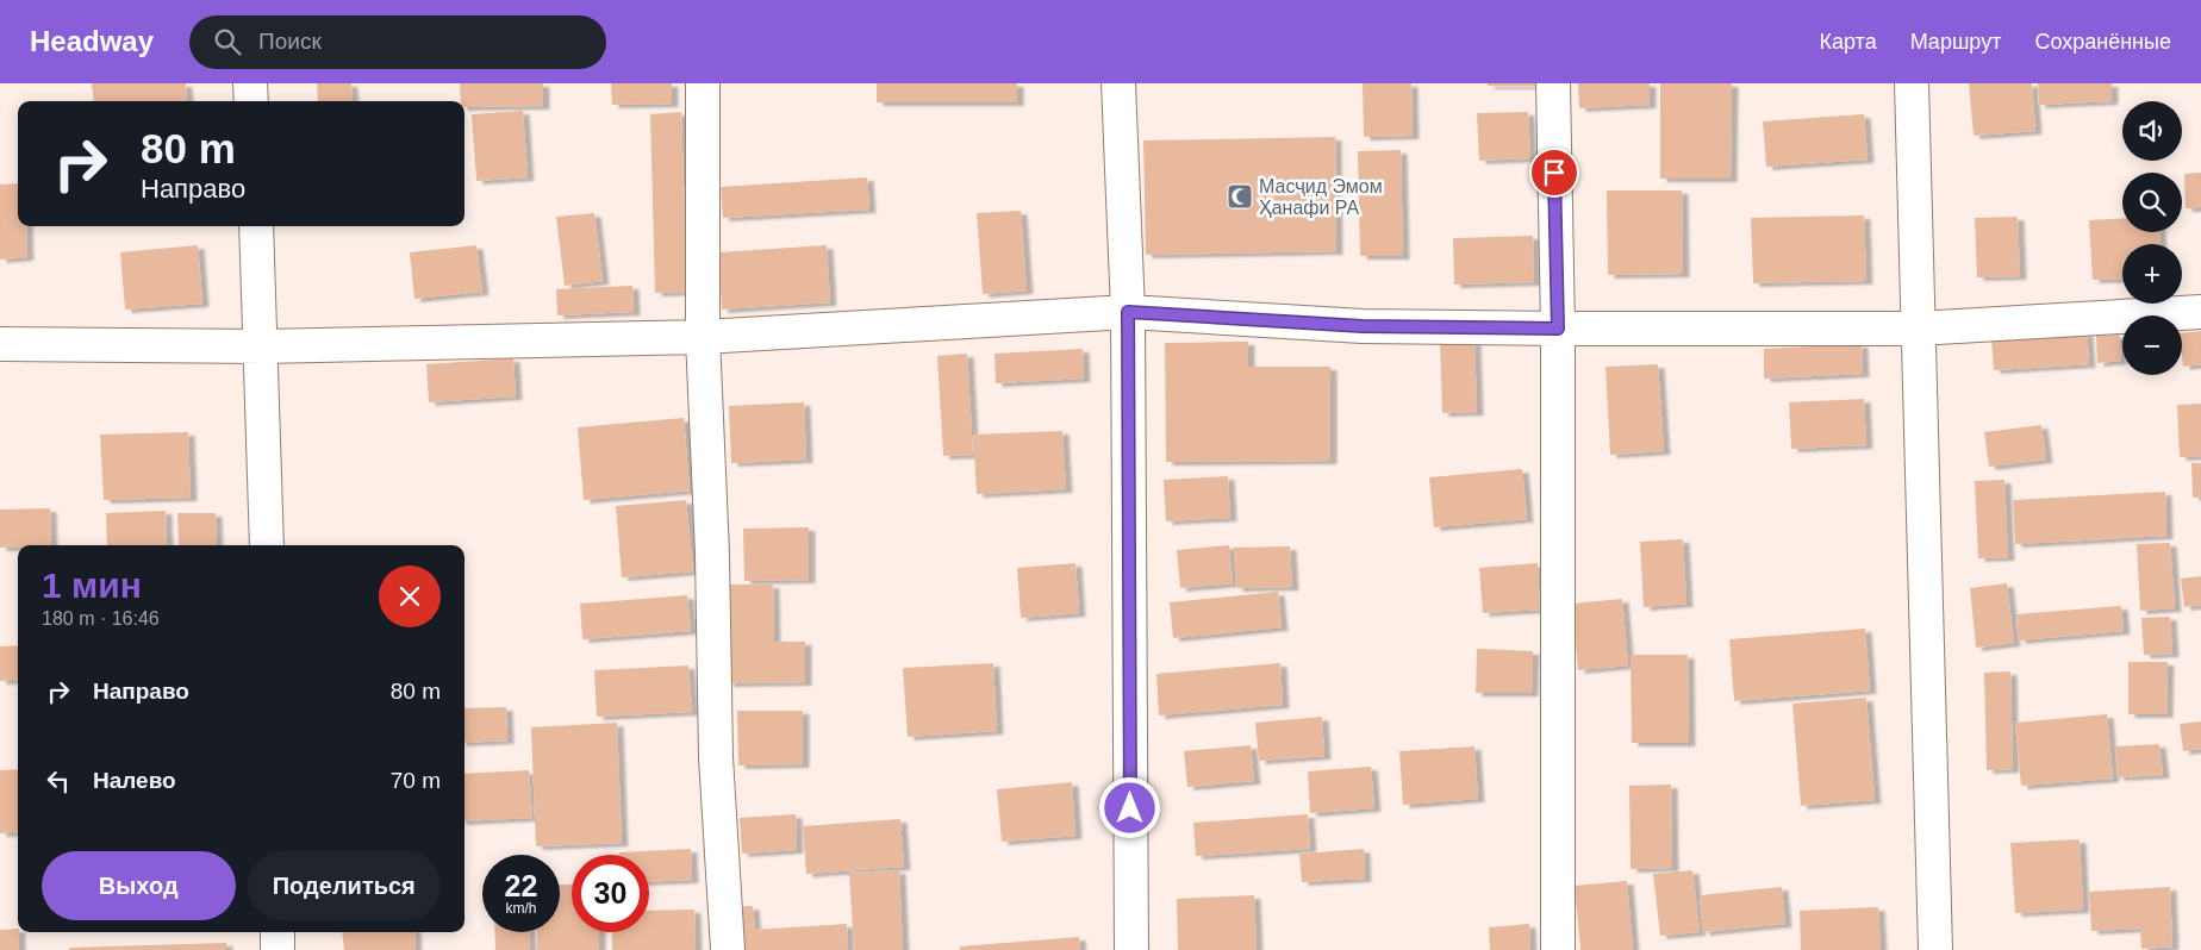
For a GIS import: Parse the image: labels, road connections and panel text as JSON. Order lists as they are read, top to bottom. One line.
{"places":{"mosque":["Масҷид Эмом Ҳанафи РА"]},"page":{"header":"Headway","search":"Поиск","nav":["Карта","Маршрут","Сохранённые"],"map_buttons":["+","−"],"turn":["80 m","Направо"],"heading":["1 мин","180 m · 16:46"],"list":[{"name":"Направо","value":"80 m"},{"name":"Налево","value":"70 m"}],"buttons":["Выход","Поделиться"],"speed":"22 km/h","limit":"30"}}
